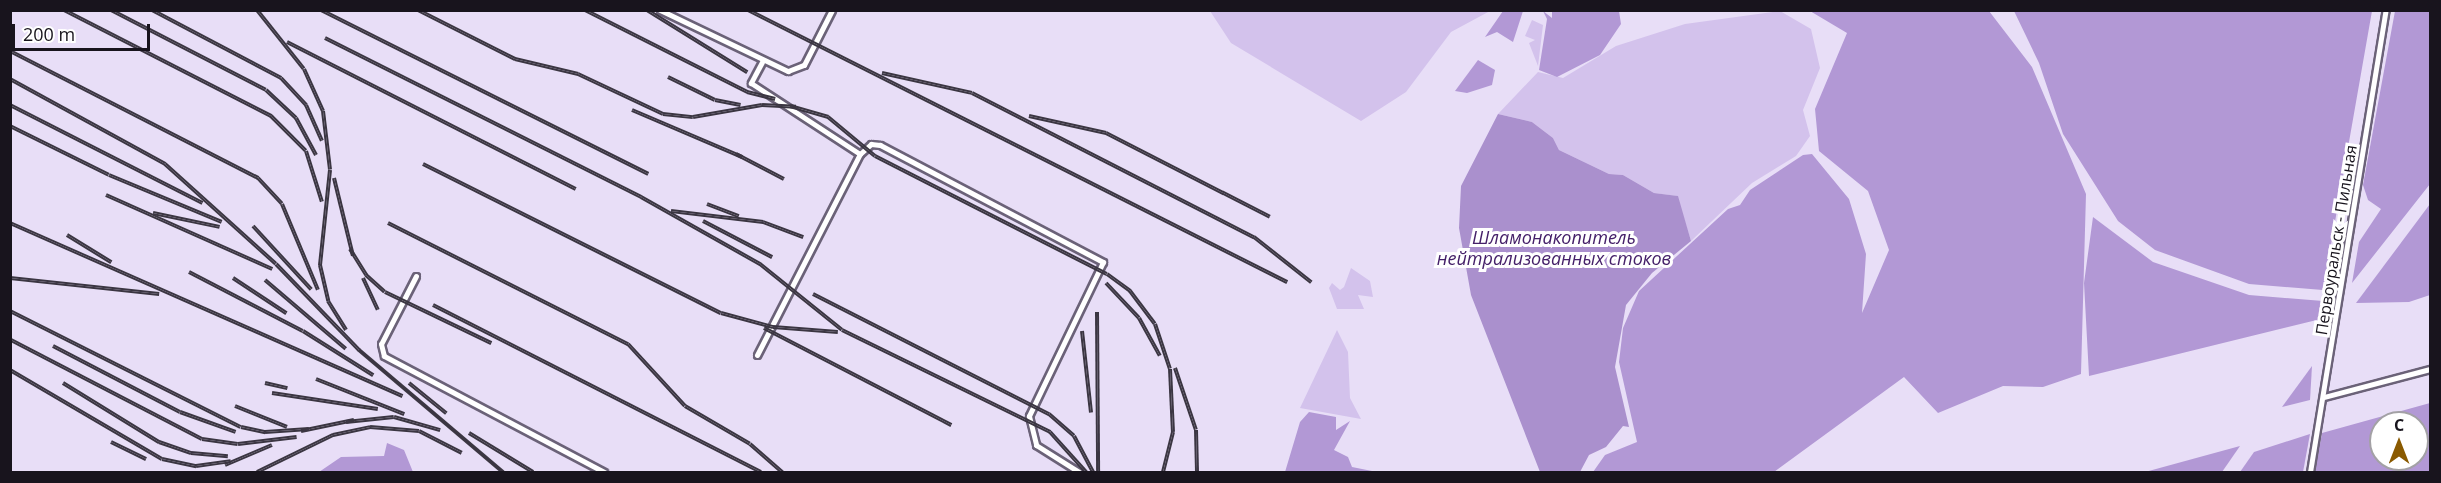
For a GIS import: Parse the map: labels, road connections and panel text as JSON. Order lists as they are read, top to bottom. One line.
{"streets":{"street":["Первоуральск - Пильная"]},"water":["Шламонакопитель нейтрализованных стоков"],"scale_bar":"200 m","north":"top"}
